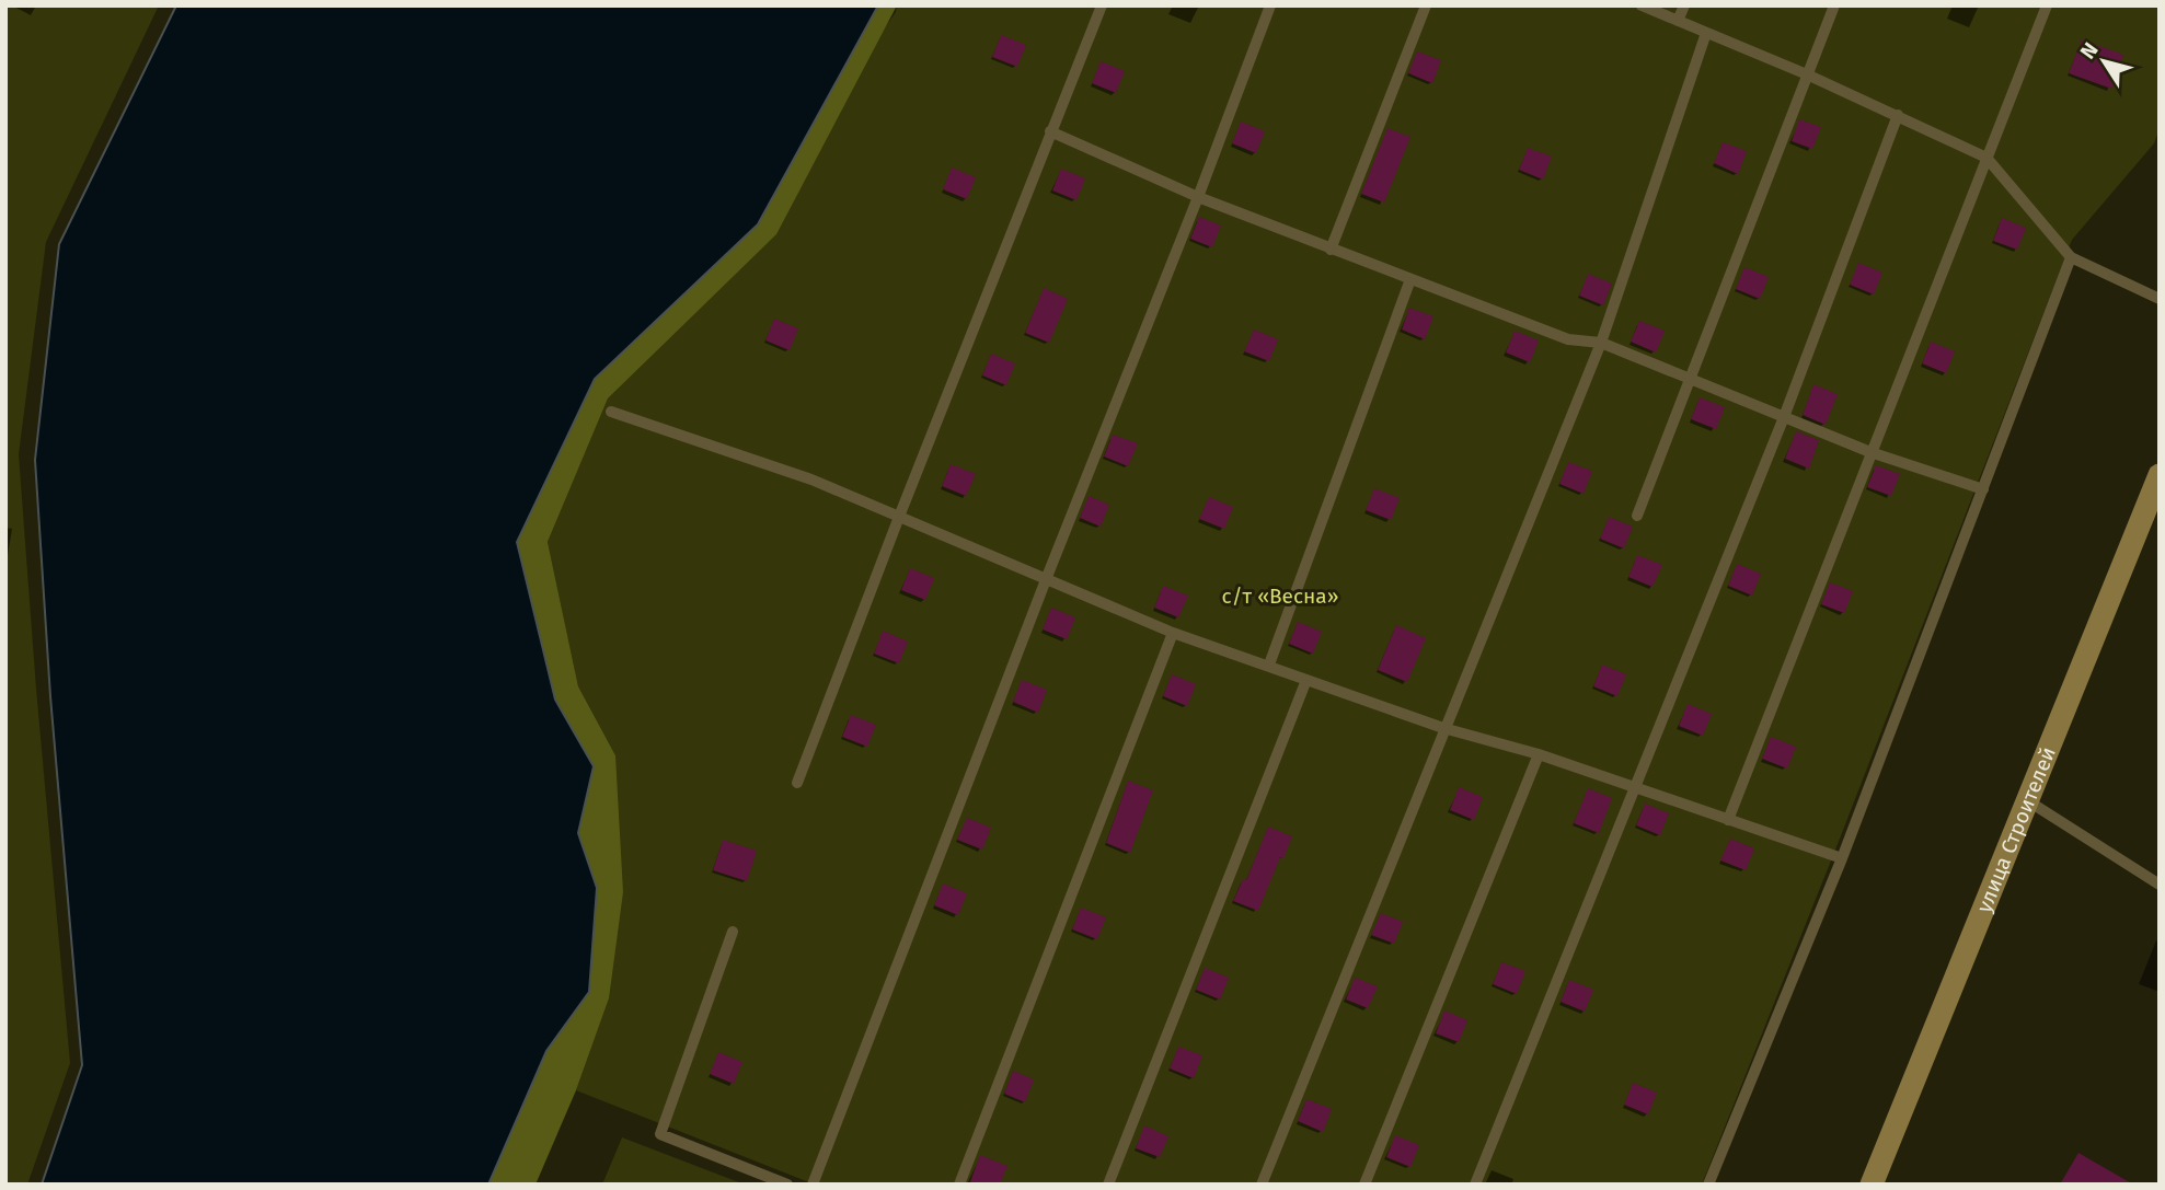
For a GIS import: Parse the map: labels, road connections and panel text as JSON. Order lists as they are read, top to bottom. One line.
{"streets":{"main road":["улица Строителей"]},"parks":["с/т «Весна»"],"north":"top left"}
